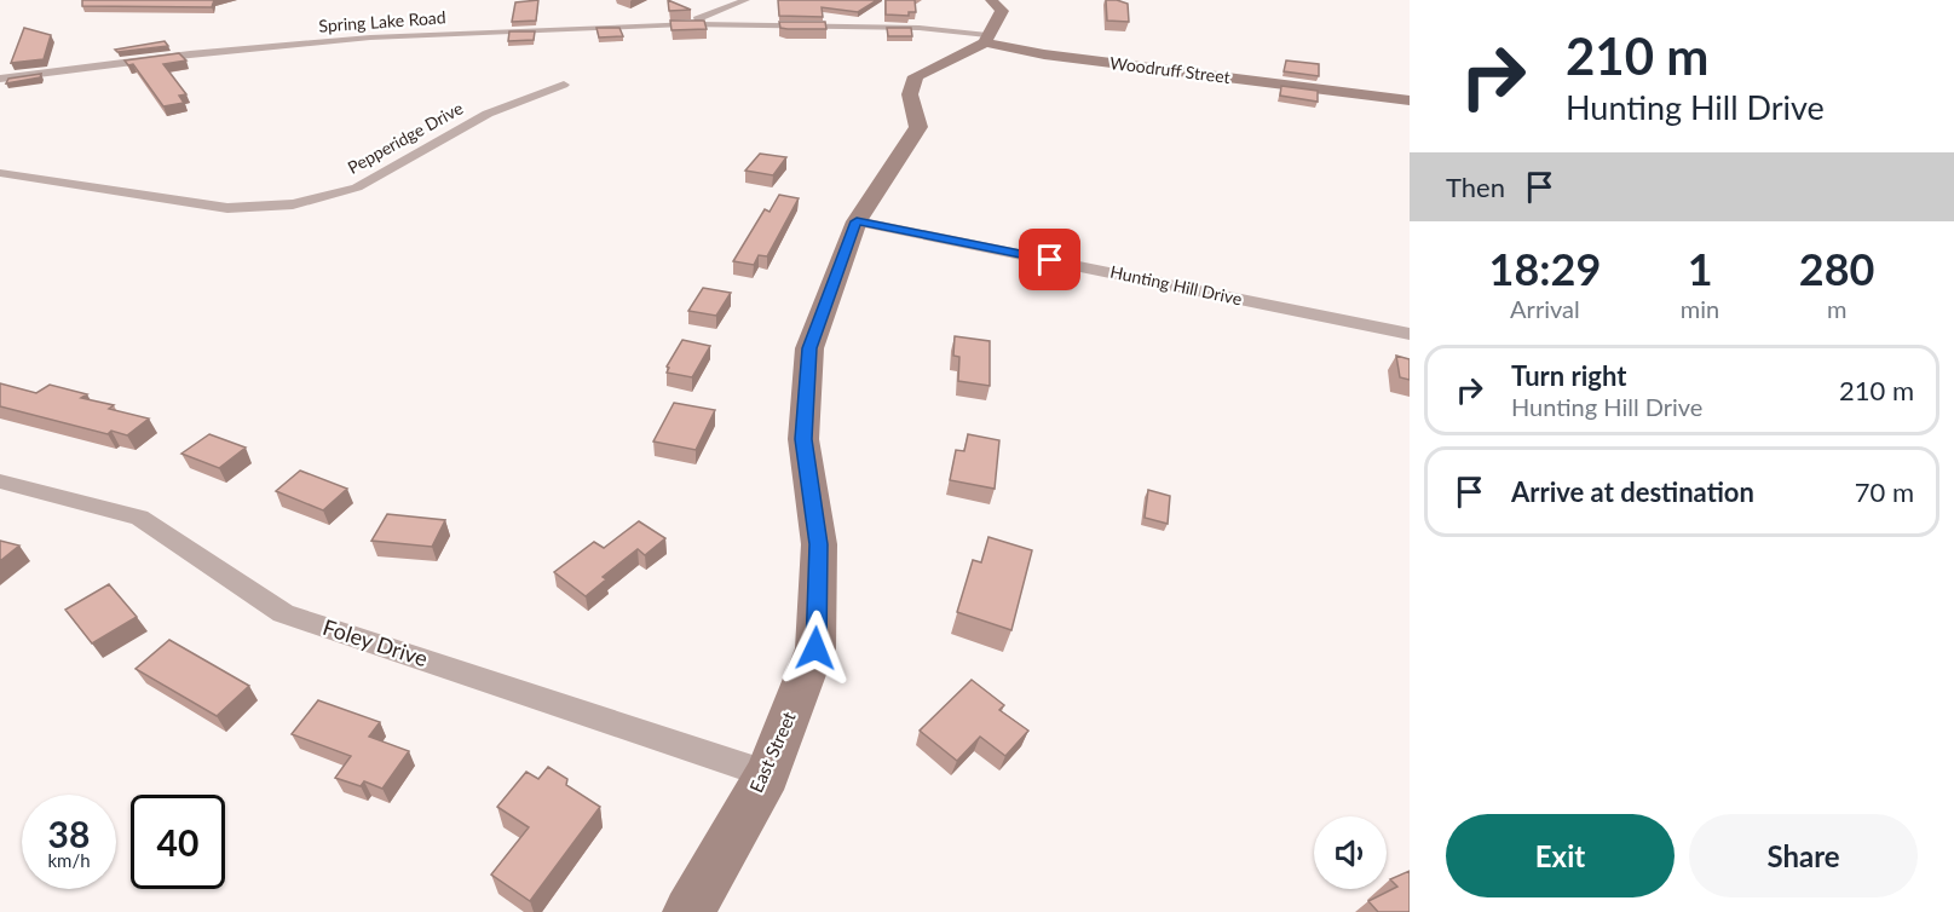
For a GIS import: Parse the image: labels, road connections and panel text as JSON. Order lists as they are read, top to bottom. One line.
{"streets":{"street":["Spring Lake Road","Woodruff Street","Pepperidge Drive","Hunting Hill Drive","Foley Drive","East Street"]},"crossings":[["Spring Lake Road","Woodruff Street"],["Spring Lake Road","East Street"],["Woodruff Street","East Street"],["Hunting Hill Drive","East Street"],["Foley Drive","East Street"]],"page":{"turn":["210 m","Hunting Hill Drive"],"then":"Then","eta":["18:29","Arrival","1","min","280","m"],"list":[{"name":"Turn right","note":"Hunting Hill Drive","value":"210 m"},{"name":"Arrive at destination","value":"70 m"}],"speed":"38 km/h","limit":"40","buttons":["Exit","Share"]}}
